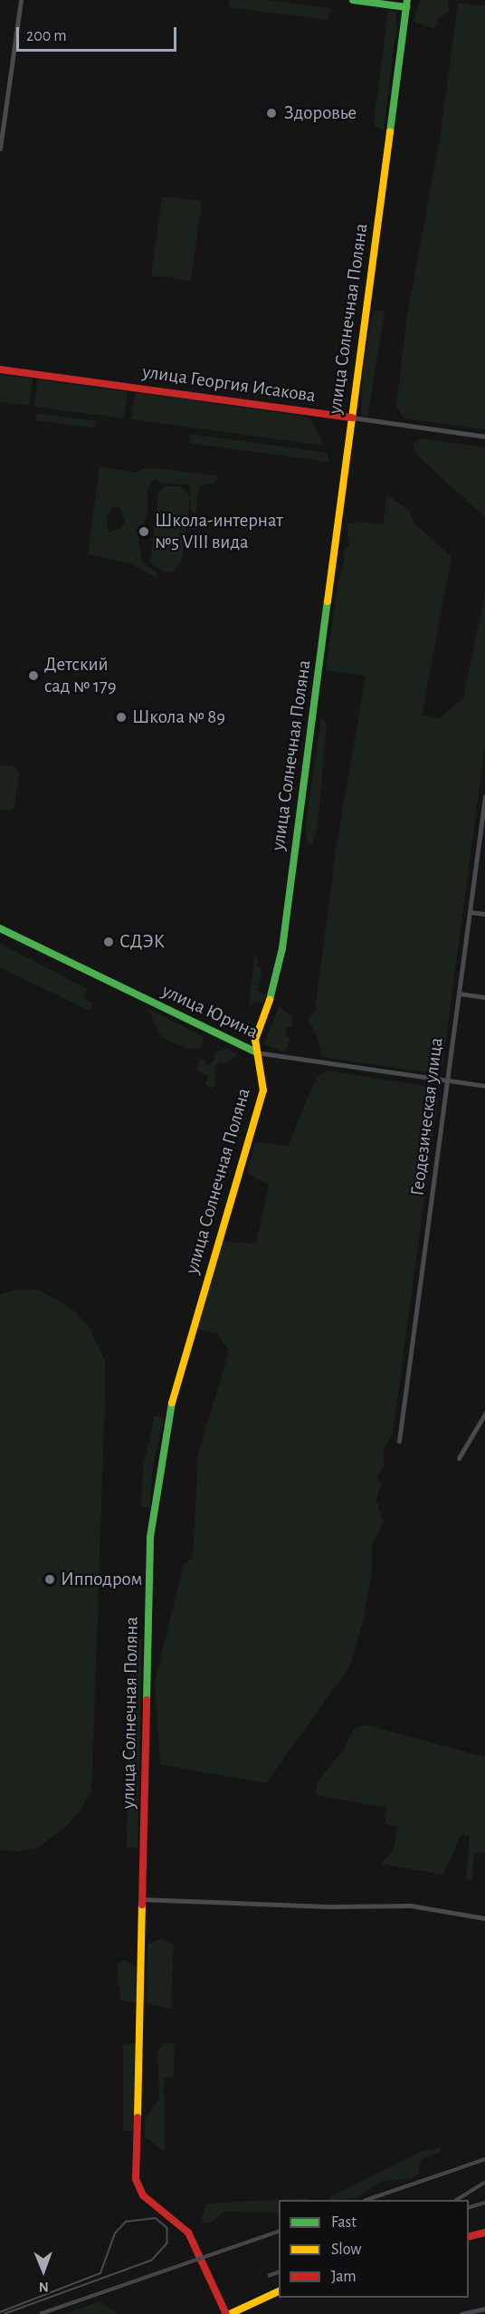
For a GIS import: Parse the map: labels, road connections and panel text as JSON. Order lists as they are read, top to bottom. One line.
{"streets":{"street":["улица Солнечная Поляна","улица Георгия Исакова","улица Юрина","Геодезическая улица"]},"crossings":[["улица Солнечная Поляна","улица Георгия Исакова"],["улица Солнечная Поляна","улица Юрина"],["улица Юрина","Геодезическая улица"]],"places":["Здоровье","Школа-интернат №5 VIII вида","Детский сад № 179","Школа № 89","СДЭК","Ипподром"],"legend":["Fast","Slow","Jam"],"scale_bar":"200 m","north":"bottom"}
